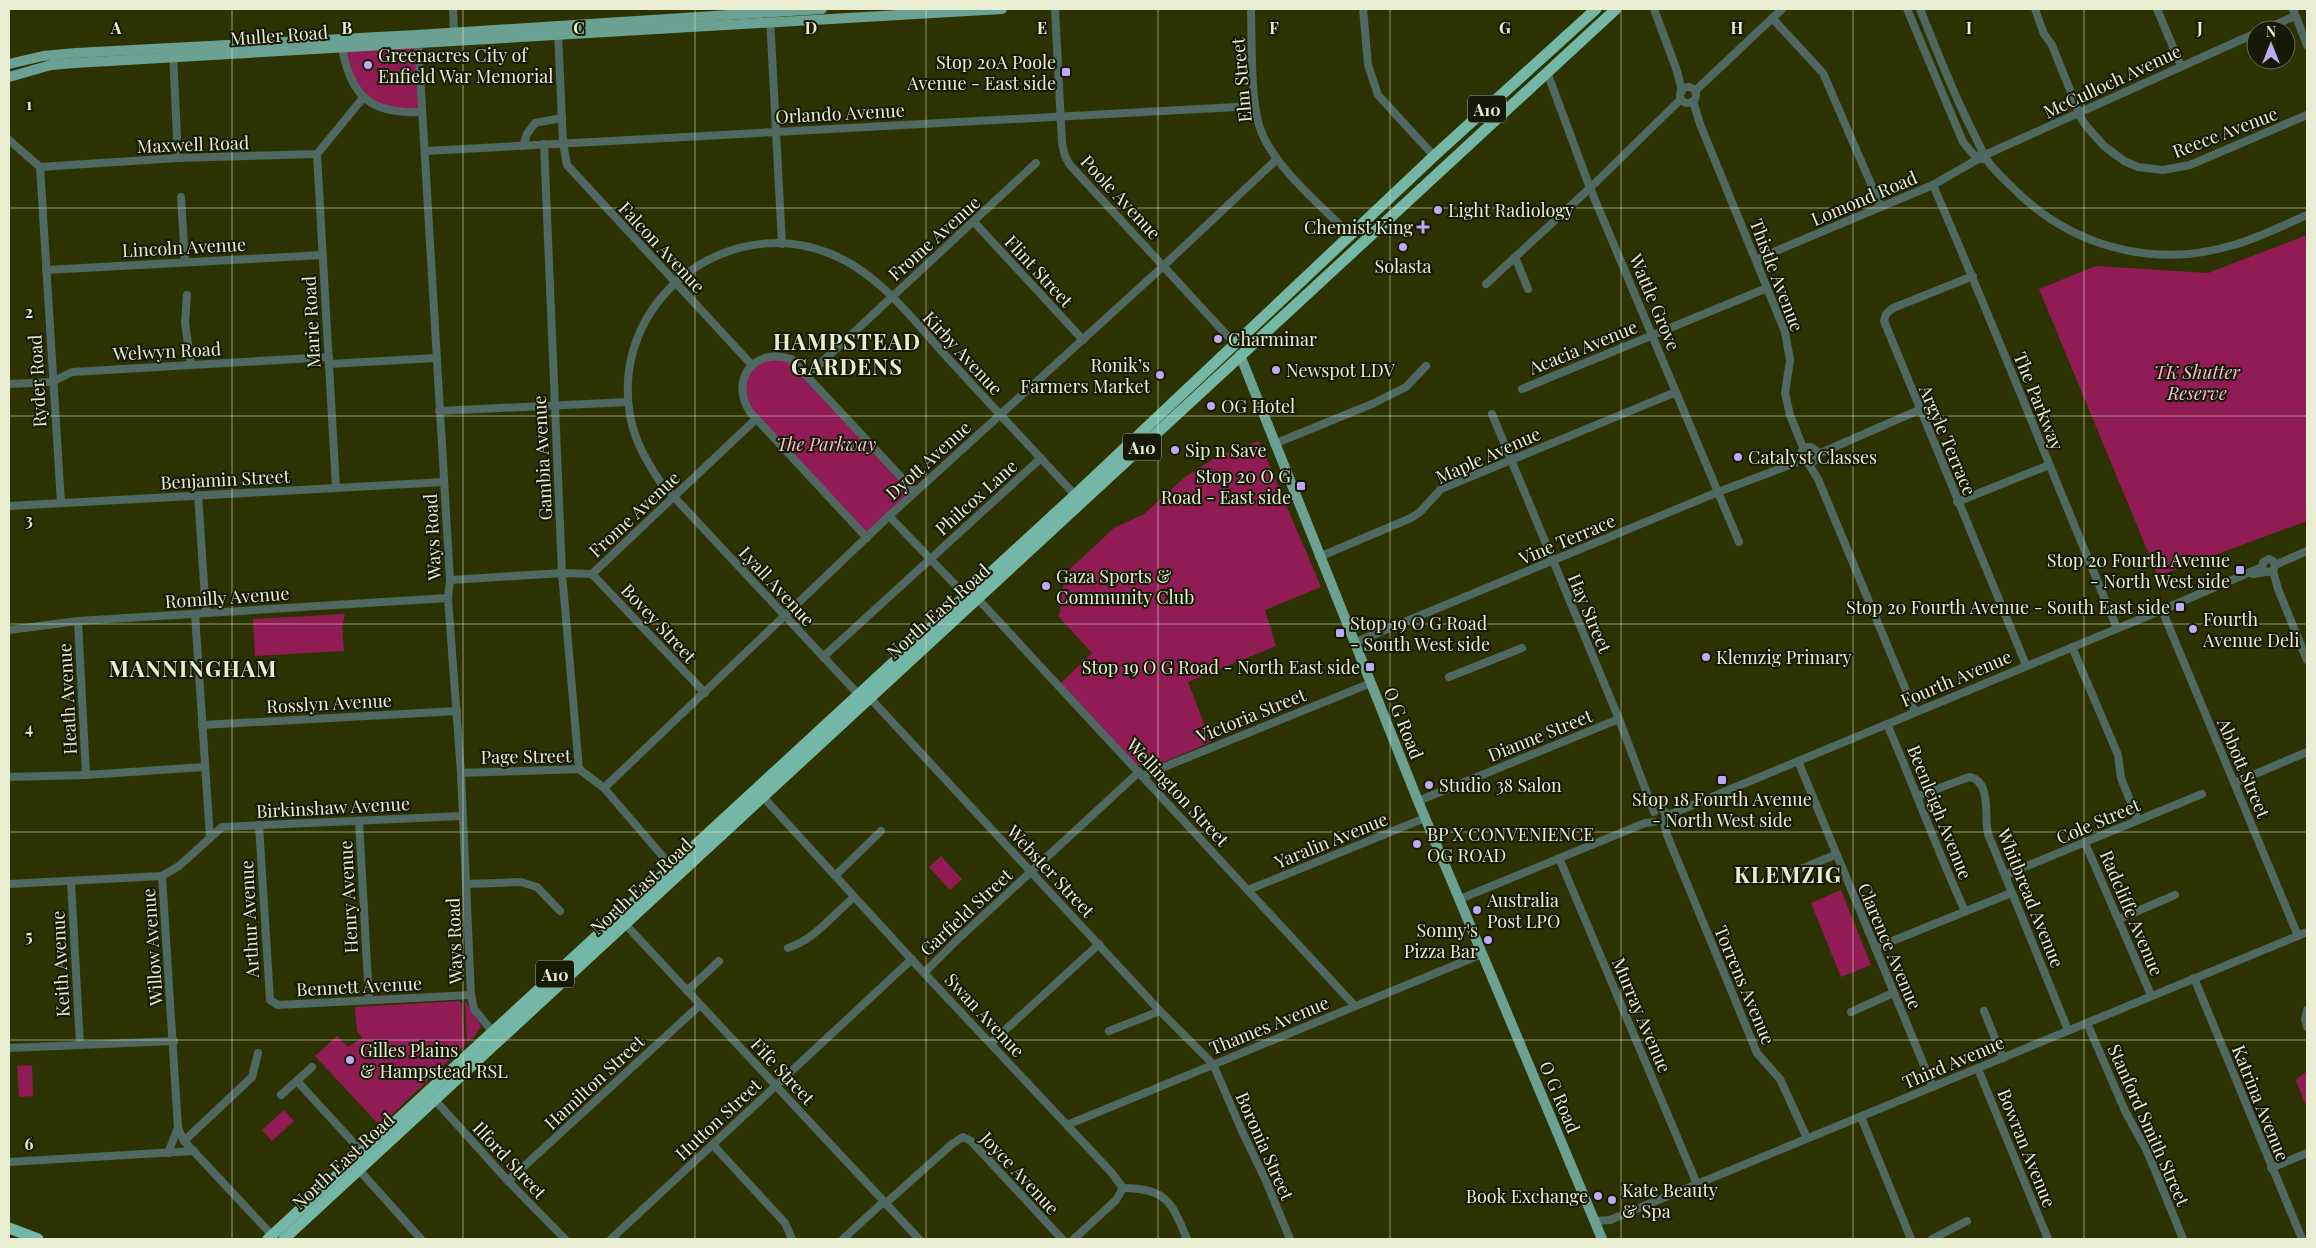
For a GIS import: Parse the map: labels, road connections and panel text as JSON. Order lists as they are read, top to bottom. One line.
{"streets":{"highway":["A10","North East Road"],"main road":["Muller Road","O G Road"],"street":["Elm Street","McCulloch Avenue","Orlando Avenue","Reece Avenue","Maxwell Road","Poole Avenue","Lomond Road","Frome Avenue","Lincoln Avenue","Falcon Avenue","Flint Street","Thistle Avenue","Wattle Grove","Marie Road","Acacia Avenue","Welwyn Road","Kirby Avenue","Ryder Road","The Parkway","Argyle Terrace","Maple Avenue","Gambia Avenue","Dyott Avenue","Benjamin Street","Philcox Lane","Ways Road","Vine Terrace","Lyall Avenue","Romilly Avenue","Hay Street","Bovey Street","Fourth Avenue","Heath Avenue","Rosslyn Avenue","Victoria Street","Dianne Street","Page Street","Abbott Street","Wellington Street","Birkinshaw Avenue","Beenleigh Avenue","Cole Street","Yaralin Avenue","Webster Street","Henry Avenue","Whitbread Avenue","Garfield Street","Radcliffe Avenue","Arthur Avenue","Clarence Avenue","Willow Avenue","Keith Avenue","Torrens Avenue","Bennett Avenue","Swan Avenue","Murray Avenue","Thames Avenue","Third Avenue","Fife Street","Hamilton Street","Katrina Avenue","Hutton Street","Stanford Smith Street","Boronia Street","Bowran Avenue","Ilford Street","Joyce Avenue"]},"crossings":[["Muller Road","Falcon Avenue"],["Muller Road","Ways Road"],["Elm Street","Orlando Avenue"],["Elm Street","Dyott Avenue"],["Elm Street","North East Road"],["McCulloch Avenue","Reece Avenue"],["McCulloch Avenue","Lomond Road"],["Orlando Avenue","Poole Avenue"],["Orlando Avenue","Falcon Avenue"],["Orlando Avenue","Gambia Avenue"],["Orlando Avenue","Ways Road"],["Maxwell Road","Marie Road"],["Maxwell Road","Ryder Road"],["Poole Avenue","Dyott Avenue"],["Poole Avenue","North East Road"],["Poole Avenue","O G Road"],["Lomond Road","Thistle Avenue"],["Lomond Road","The Parkway"],["Frome Avenue","Flint Street"],["Frome Avenue","Kirby Avenue"],["Frome Avenue","Gambia Avenue"],["Frome Avenue","Ways Road"],["Frome Avenue","Lyall Avenue"],["Frome Avenue","Bovey Street"],["Lincoln Avenue","Marie Road"],["Lincoln Avenue","Ryder Road"],["Falcon Avenue","Kirby Avenue"],["Falcon Avenue","Lyall Avenue"],["Flint Street","Dyott Avenue"],["Thistle Avenue","Acacia Avenue"],["Thistle Avenue","Vine Terrace"],["Thistle Avenue","Fourth Avenue"],["Wattle Grove","Acacia Avenue"],["Wattle Grove","Maple Avenue"],["Wattle Grove","Vine Terrace"],["Wattle Grove","North East Road"],["Marie Road","Welwyn Road"],["Marie Road","Benjamin Street"],["Welwyn Road","Ryder Road"],["Welwyn Road","Ways Road"],["Kirby Avenue","Dyott Avenue"],["Kirby Avenue","Philcox Lane"],["Kirby Avenue","Lyall Avenue"],["Kirby Avenue","North East Road"],["Ryder Road","Benjamin Street"],["The Parkway","Argyle Terrace"],["The Parkway","Fourth Avenue"],["Argyle Terrace","Vine Terrace"],["Argyle Terrace","Fourth Avenue"],["Maple Avenue","Hay Street"],["Maple Avenue","O G Road"],["Gambia Avenue","Page Street"],["Dyott Avenue","Lyall Avenue"],["Dyott Avenue","Bovey Street"],["Dyott Avenue","Page Street"],["Benjamin Street","Ways Road"],["Philcox Lane","Lyall Avenue"],["Ways Road","Romilly Avenue"],["Ways Road","North East Road"],["Ways Road","Rosslyn Avenue"],["Ways Road","Page Street"],["Ways Road","Birkinshaw Avenue"],["Ways Road","Bennett Avenue"],["Vine Terrace","Hay Street"],["Vine Terrace","O G Road"],["Lyall Avenue","North East Road"],["Lyall Avenue","Webster Street"],["Romilly Avenue","Heath Avenue"],["North East Road","O G Road"],["North East Road","Page Street"],["North East Road","Wellington Street"],["North East Road","Webster Street"],["North East Road","Willow Avenue"],["North East Road","Swan Avenue"],["North East Road","Fife Street"],["North East Road","Ilford Street"],["Hay Street","Fourth Avenue"],["Hay Street","Dianne Street"],["Hay Street","Torrens Avenue"],["Fourth Avenue","O G Road"],["Fourth Avenue","Abbott Street"],["Fourth Avenue","Beenleigh Avenue"],["Fourth Avenue","Clarence Avenue"],["Fourth Avenue","Torrens Avenue"],["Fourth Avenue","Murray Avenue"],["Victoria Street","O G Road"],["Victoria Street","Wellington Street"],["Victoria Street","Garfield Street"],["O G Road","Dianne Street"],["O G Road","Yaralin Avenue"],["O G Road","Thames Avenue"],["O G Road","Third Avenue"],["Abbott Street","Third Avenue"],["Wellington Street","Yaralin Avenue"],["Wellington Street","Garfield Street"],["Wellington Street","Thames Avenue"],["Birkinshaw Avenue","Henry Avenue"],["Birkinshaw Avenue","Arthur Avenue"],["Birkinshaw Avenue","Willow Avenue"],["Beenleigh Avenue","Whitbread Avenue"],["Cole Street","Whitbread Avenue"],["Cole Street","Radcliffe Avenue"],["Webster Street","Garfield Street"],["Webster Street","Thames Avenue"],["Webster Street","Boronia Street"],["Henry Avenue","Bennett Avenue"],["Whitbread Avenue","Third Avenue"],["Garfield Street","Swan Avenue"],["Radcliffe Avenue","Third Avenue"],["Arthur Avenue","Bennett Avenue"],["Clarence Avenue","Third Avenue"],["Torrens Avenue","Third Avenue"],["Swan Avenue","Thames Avenue"],["Swan Avenue","Hutton Street"],["Murray Avenue","Third Avenue"],["Thames Avenue","Boronia Street"],["Third Avenue","Katrina Avenue"],["Third Avenue","Stanford Smith Street"],["Third Avenue","Bowran Avenue"],["Fife Street","Hamilton Street"],["Fife Street","Hutton Street"],["Fife Street","Joyce Avenue"],["Hamilton Street","Ilford Street"]],"districts":["HAMPSTEAD GARDENS","MANNINGHAM","KLEMZIG"],"parks":["TK Shutter Reserve","The Parkway"],"places":{"other":["Greenacres City of Enfield War Memorial","Light Radiology","Solasta","Charminar","Newspot LDV","Ronik’s Farmers Market","OG Hotel","Sip n Save","Catalyst Classes","Gaza Sports & Community Club","Fourth Avenue Deli","Klemzig Primary","Studio 38 Salon","BP X CONVENIENCE OG ROAD","Australia Post LPO","Sonny's Pizza Bar","Gilles Plains & Hampstead RSL","Book Exchange","Kate Beauty & Spa"],"transit":["Stop 20A Poole Avenue - East side","Stop 20 O G Road - East side","Stop 20 Fourth Avenue - North West side","Stop 20 Fourth Avenue - South East side","Stop 19 O G Road - South West side","Stop 19 O G Road - North East side","Stop 18 Fourth Avenue - North West side"],"health":["Chemist King"]},"north":"top","grid":{"columns":["A","B","C","D","E","F","G","H","I","J"],"rows":["1","2","3","4","5","6"]}}
